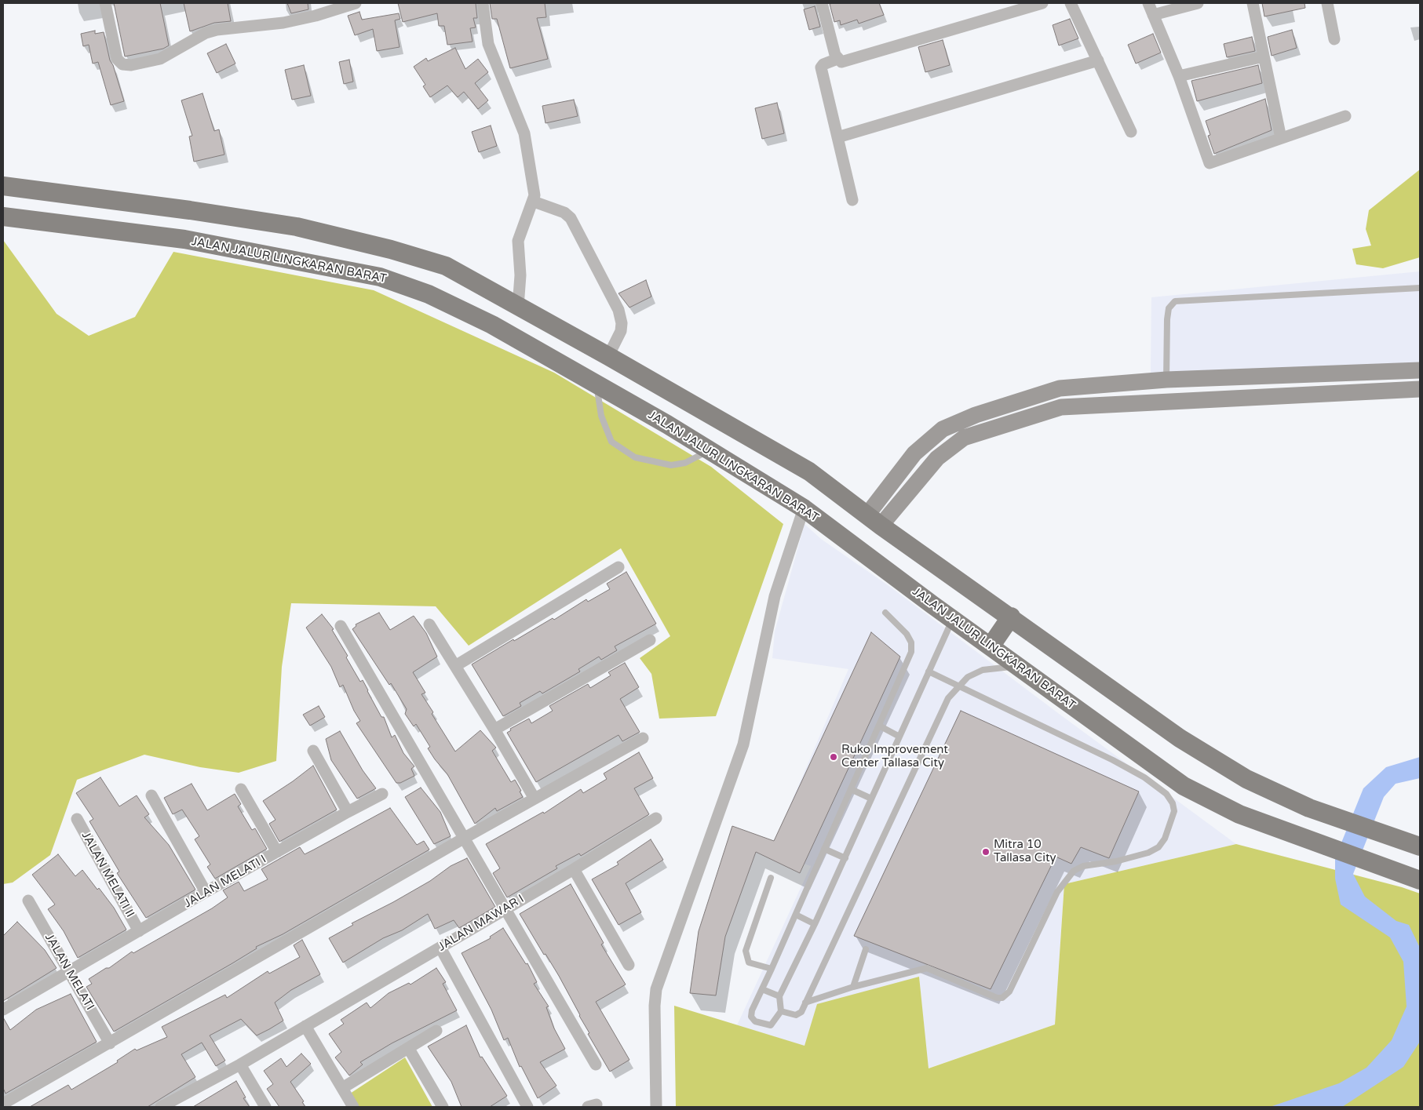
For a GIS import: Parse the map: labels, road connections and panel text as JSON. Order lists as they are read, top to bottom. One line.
{"streets":{"main road":["JALAN JALUR LINGKARAN BARAT"],"street":["JALAN MELATI II","JALAN MELATI I","JALAN MAWAR I","JALAN MELATI"]},"crossings":[["JALAN MELATI II","JALAN MELATI I"],["JALAN MELATI I","JALAN MELATI"]],"places":["Ruko Improvement Center Tallasa City","Mitra 10 Tallasa City"]}
